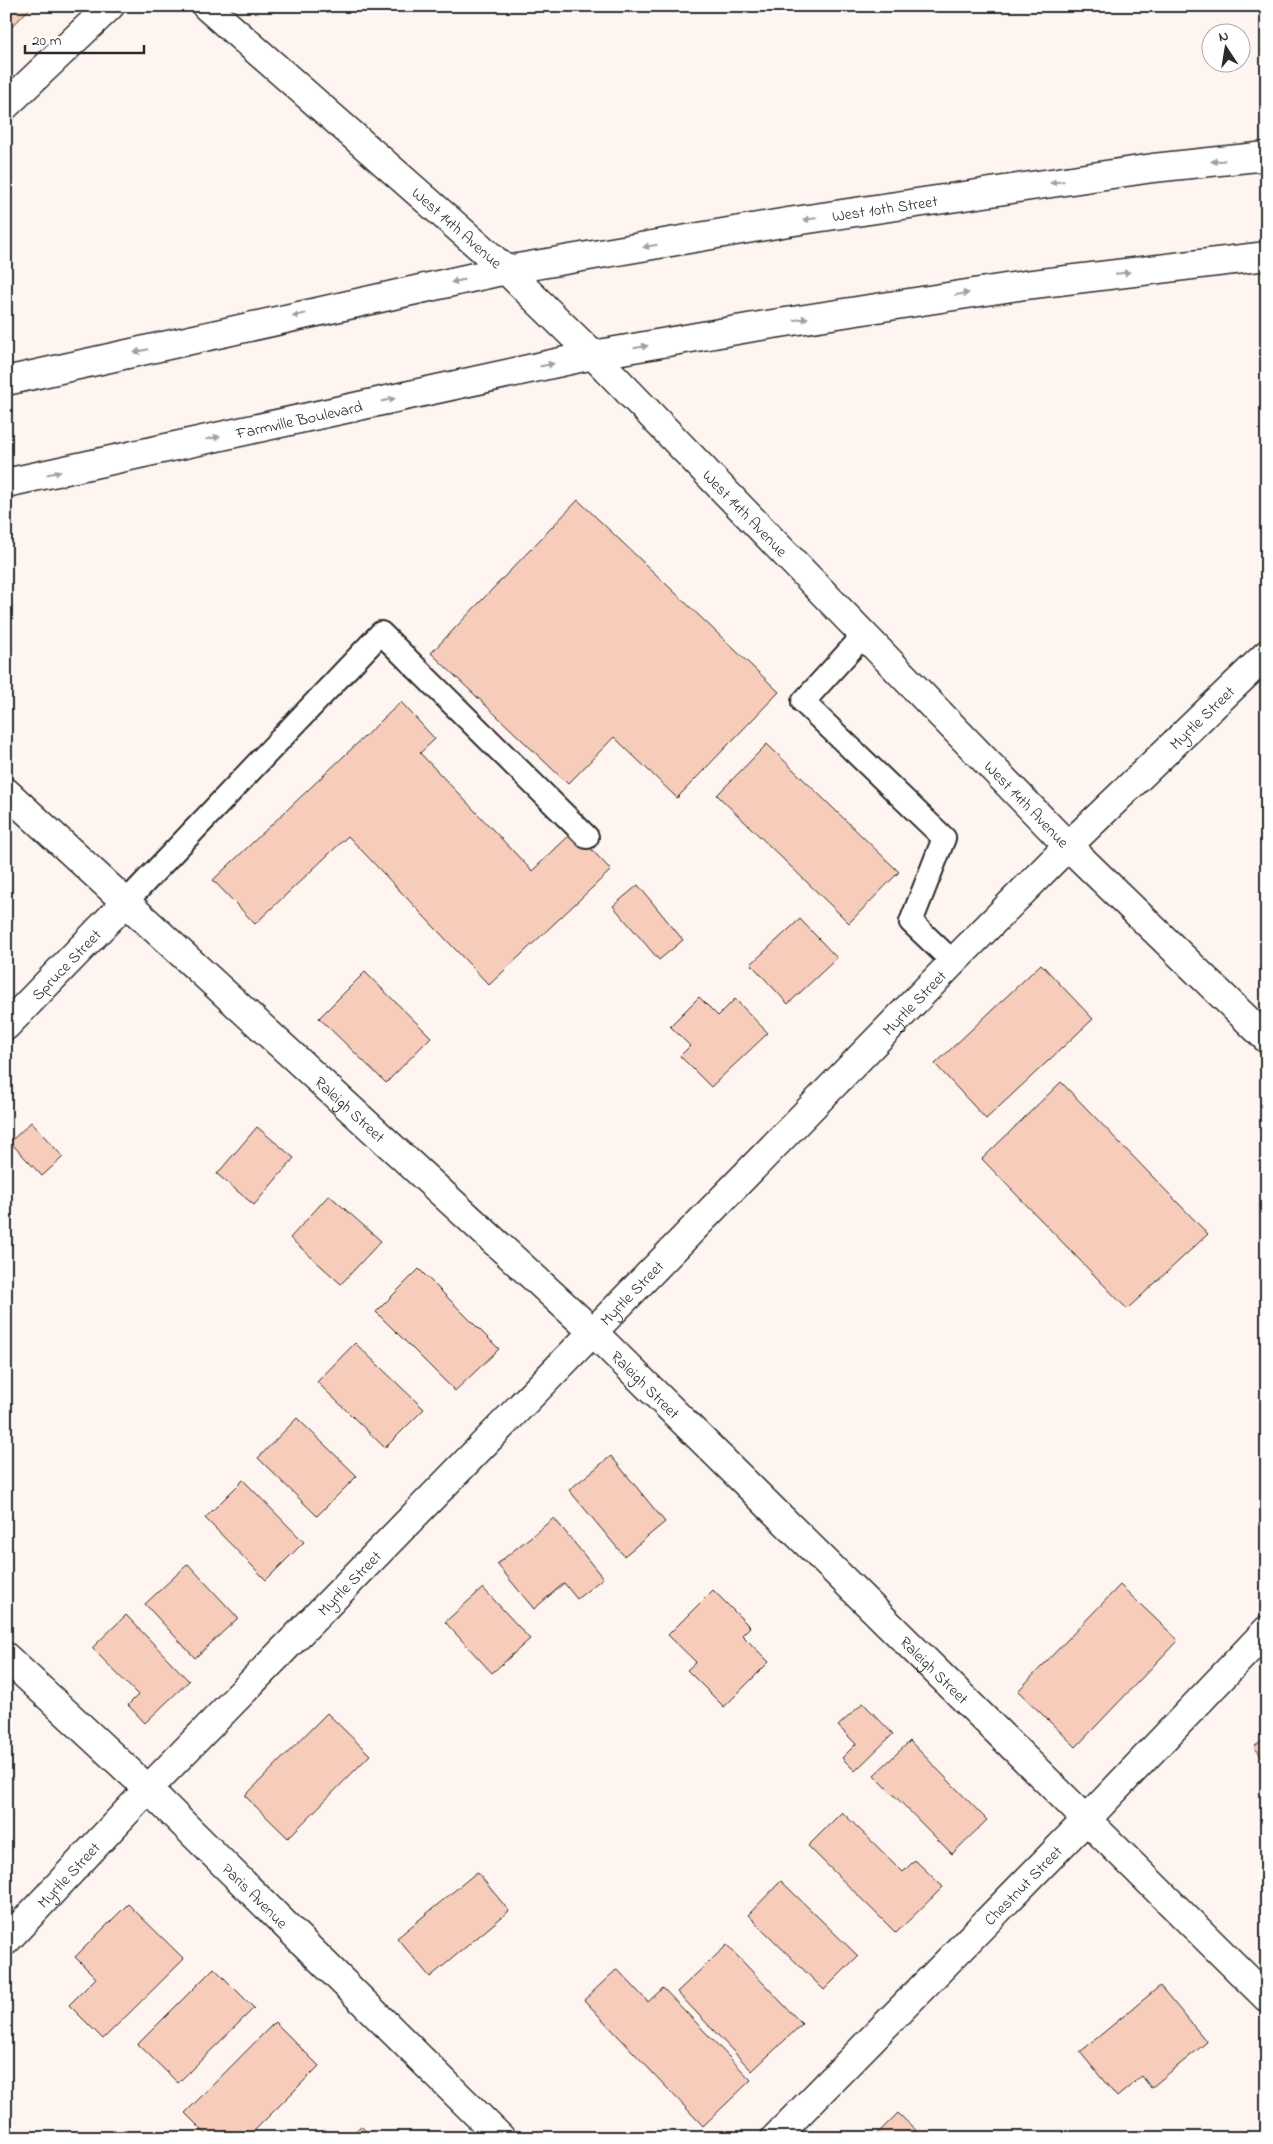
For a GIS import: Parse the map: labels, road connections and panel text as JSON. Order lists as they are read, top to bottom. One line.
{"streets":{"street":["West 10th Street","West 14th Avenue","Farmville Boulevard","Myrtle Street","Spruce Street","Raleigh Street","Chestnut Street","Paris Avenue"]},"crossings":[["West 10th Street","West 14th Avenue"],["West 14th Avenue","Farmville Boulevard"],["West 14th Avenue","Myrtle Street"],["Myrtle Street","Raleigh Street"],["Myrtle Street","Paris Avenue"],["Spruce Street","Raleigh Street"],["Raleigh Street","Chestnut Street"]],"scale_bar":"20 m","north":"top"}
